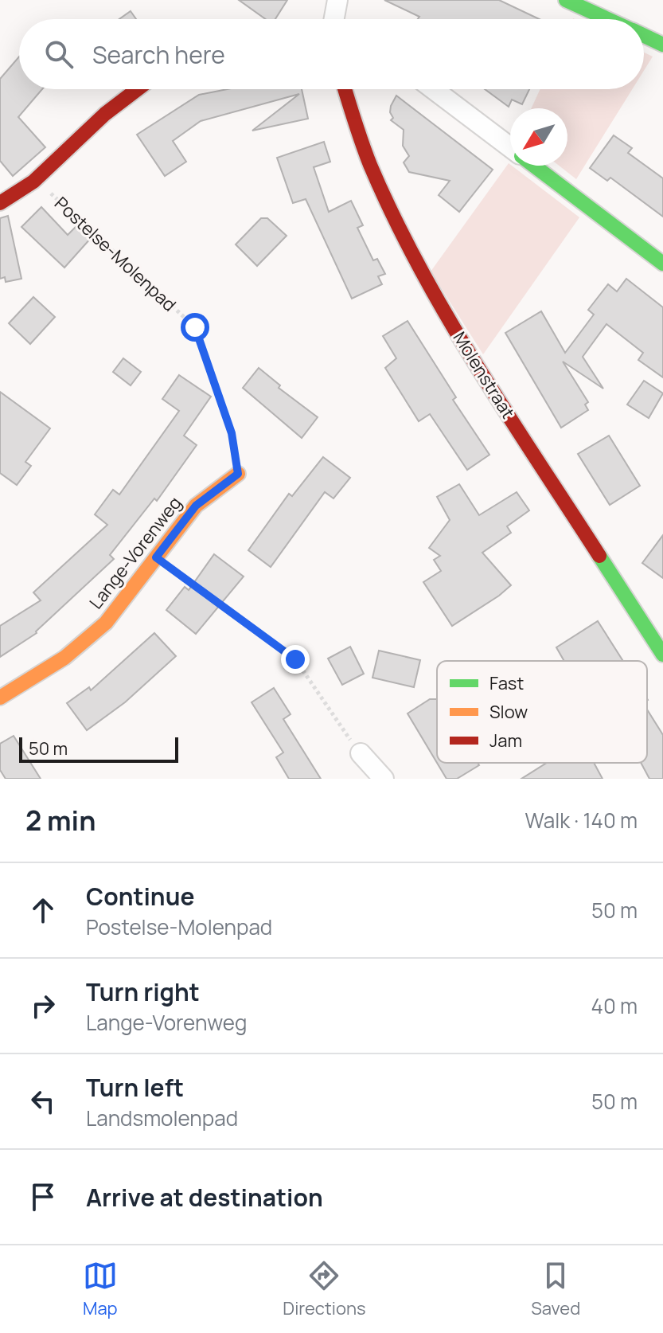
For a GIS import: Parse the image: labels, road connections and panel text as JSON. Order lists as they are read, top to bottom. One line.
{"streets":{"street":["Molenstraat","Lange-Vorenweg"],"path":["Postelse-Molenpad"]},"crossings":[["Postelse-Molenpad","Lange-Vorenweg"]],"legend":["Fast","Slow","Jam"],"scale_bar":"50 m","north":"bottom left","page":{"search":"Search here","scale":"50 m","heading":["2 min","Walk · 140 m"],"list":[["Continue","Postelse-Molenpad","50 m"],["Turn right","Lange-Vorenweg","40 m"],["Turn left","Landsmolenpad","50 m"],"Arrive at destination"],"nav":["Map","Directions","Saved"]}}
